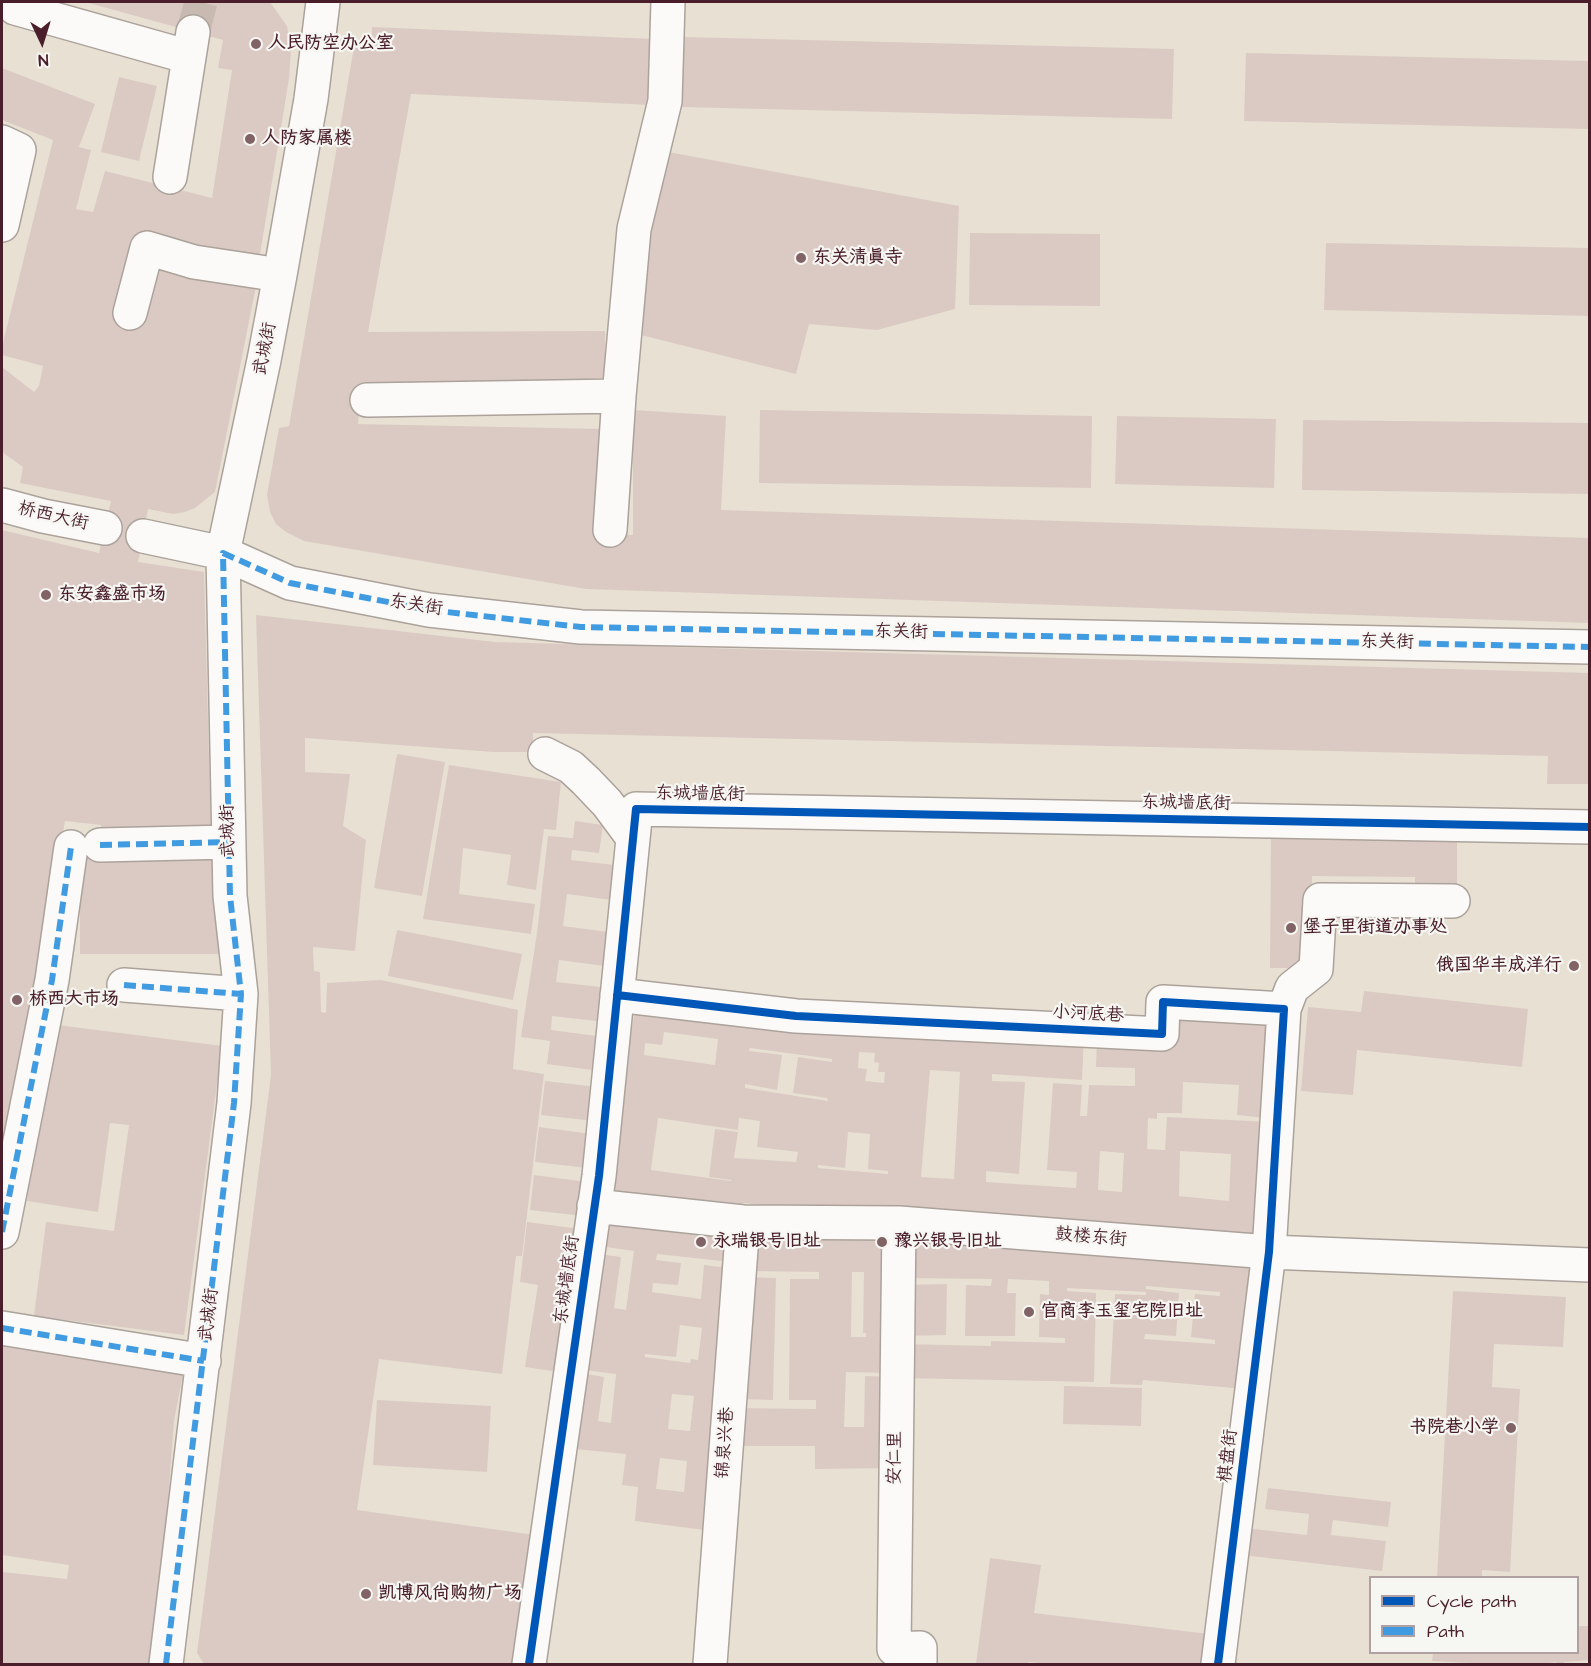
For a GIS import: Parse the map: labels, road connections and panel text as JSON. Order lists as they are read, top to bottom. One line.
{"streets":{"street":["武城街","桥西大街","东关街","东城墙底街","小河底巷","鼓楼东街","锦泉兴巷","棋盘街","安仁里"]},"crossings":[["武城街","东关街"],["东城墙底街","小河底巷"],["东城墙底街","鼓楼东街"],["鼓楼东街","锦泉兴巷"],["鼓楼东街","棋盘街"],["鼓楼东街","安仁里"]],"places":["人民防空办公室","人防家属楼","东关清真寺","东安鑫盛市场","堡子里街道办事处","俄国华丰成洋行","桥西大市场","永瑞银号旧址","豫兴银号旧址","官商李玉玺宅院旧址","书院巷小学","凯博风尚购物广场"],"legend":["Cycle path","Path"],"north":"bottom"}
